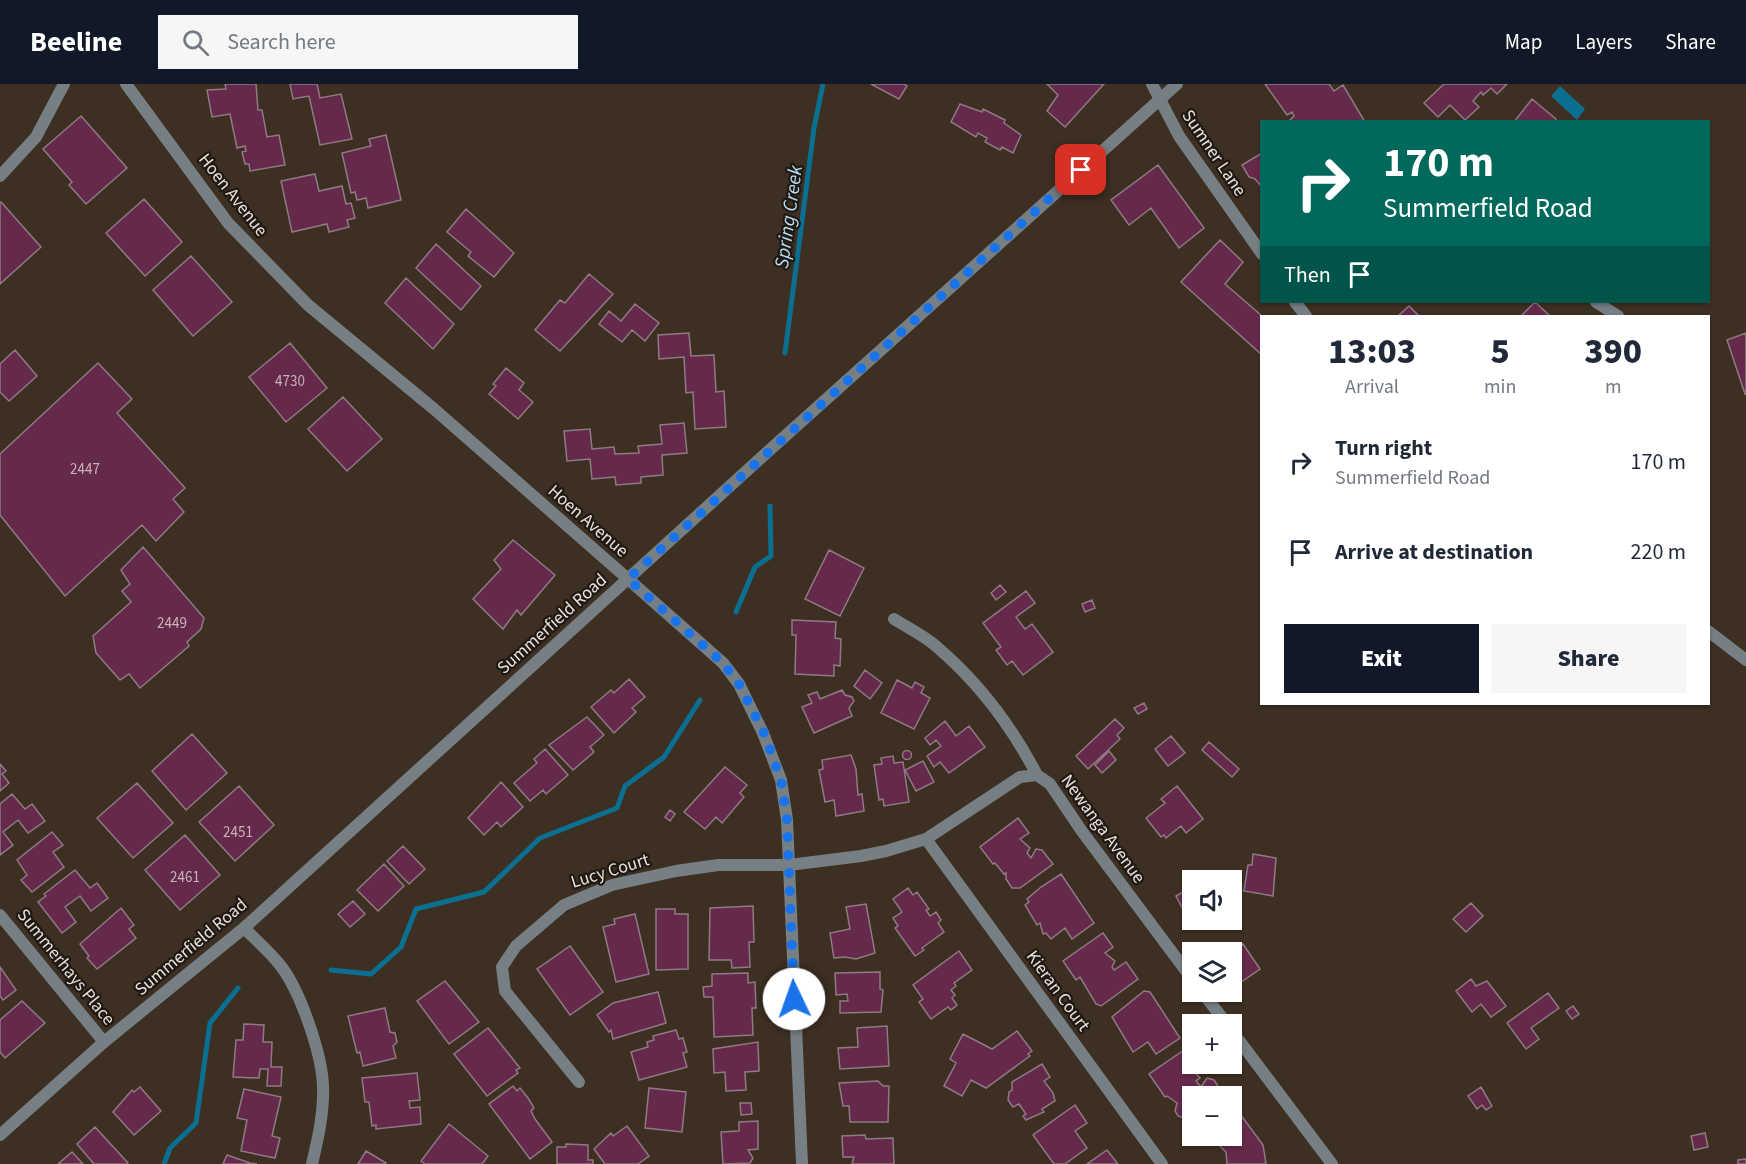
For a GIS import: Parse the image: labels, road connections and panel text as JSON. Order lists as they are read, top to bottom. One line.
{"streets":{"street":["Sumner Lane","Hoen Avenue","Summerfield Road","Newanga Avenue","Lucy Court","Summerhays Place","Kieran Court"]},"crossings":[["Sumner Lane","Summerfield Road"],["Hoen Avenue","Summerfield Road"],["Hoen Avenue","Newanga Avenue"],["Hoen Avenue","Lucy Court"],["Summerfield Road","Summerhays Place"],["Newanga Avenue","Lucy Court"],["Newanga Avenue","Kieran Court"]],"water":["Spring Creek"],"house_numbers":["4730","2447","2449","2451","2461"],"page":{"header":"Beeline","search":"Search here","nav":["Map","Layers","Share"],"turn":["170 m","Summerfield Road"],"then":"Then","eta":["13:03","Arrival","5","min","390","m"],"list":[{"name":"Turn right","note":"Summerfield Road","value":"170 m"},{"name":"Arrive at destination","value":"220 m"}],"buttons":["Exit","Share"],"map_buttons":["+","−"]}}
